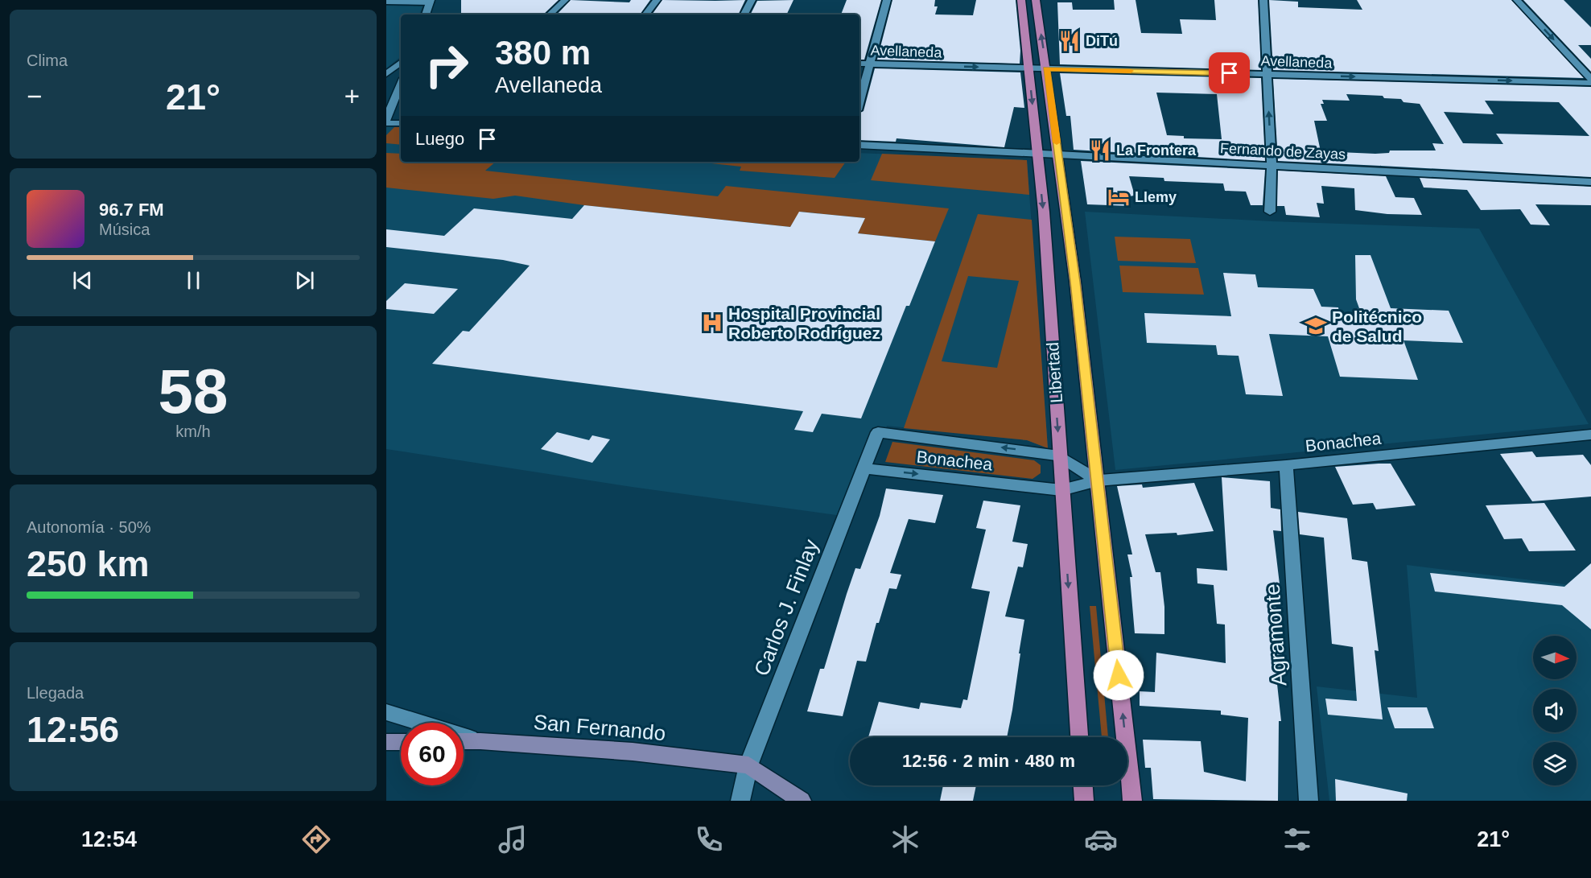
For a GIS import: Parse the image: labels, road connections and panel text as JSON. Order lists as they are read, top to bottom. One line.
{"streets":{"main road":["Libertad","San Fernando"],"street":["Avellaneda","Fernando de Zayas","Bonachea","Carlos J. Finlay","Agramonte"]},"crossings":[["Avellaneda","Libertad"],["Fernando de Zayas","Libertad"],["Libertad","Bonachea"],["Bonachea","Carlos J. Finlay"],["Bonachea","Agramonte"],["Carlos J. Finlay","San Fernando"]],"one_way":["Avellaneda"],"places":{"restaurant":["DiTú","La Frontera"],"hotel":["Llemy"],"hospital":["Hospital Provincial Roberto Rodríguez"],"school or university":["Politécnico de Salud"]},"north":"right","page":{"tile":["Clima",["58","km/h"],["Autonomía · 50%","250 km"],["Llegada","12:56"]],"turn":["380 m","Avellaneda"],"heat":["−","21°","+"],"then":"Luego","song":["96.7 FM","Música"],"limit":"60","trip":"12:56 · 2 min · 480 m","tabs":["12:54","21°"]}}
